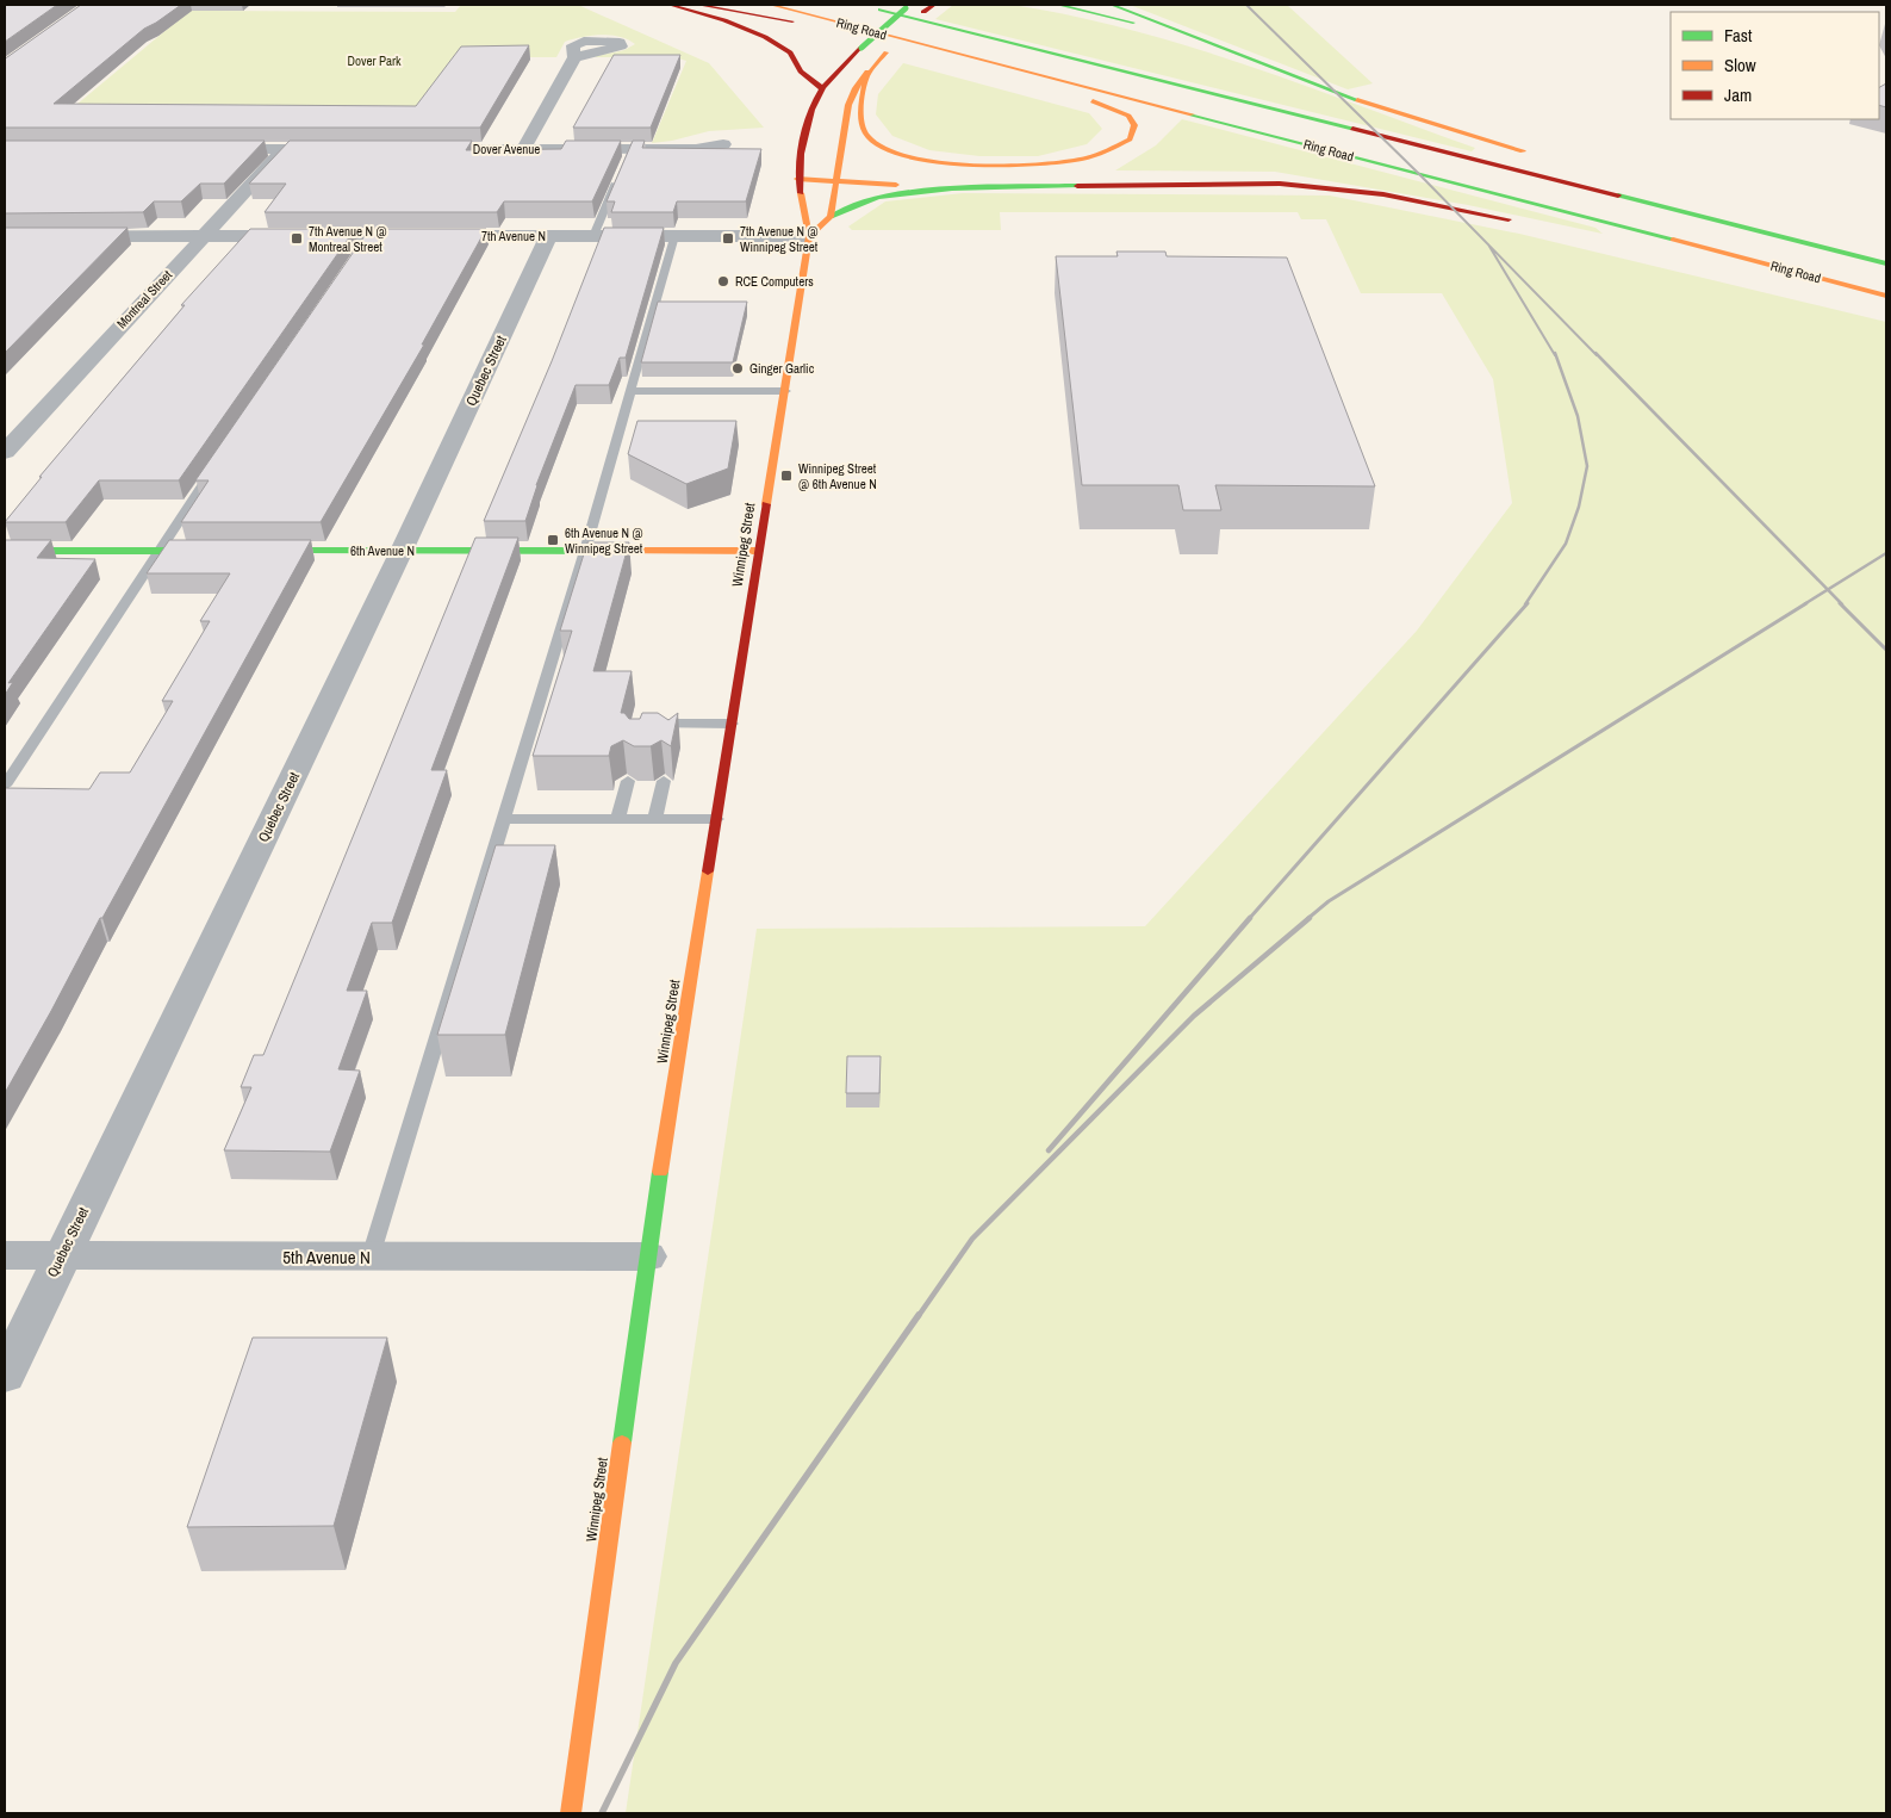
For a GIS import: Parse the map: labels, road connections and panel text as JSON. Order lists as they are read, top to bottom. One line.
{"streets":{"main road":["Ring Road","Winnipeg Street","6th Avenue N"],"street":["Dover Avenue","7th Avenue N","Montreal Street","Quebec Street","5th Avenue N"]},"crossings":[["7th Avenue N","Montreal Street"],["7th Avenue N","Quebec Street"],["7th Avenue N","Winnipeg Street"],["Quebec Street","6th Avenue N"],["Quebec Street","5th Avenue N"],["Winnipeg Street","6th Avenue N"],["Winnipeg Street","5th Avenue N"]],"parks":["Dover Park"],"places":{"transit":["7th Avenue N @ Montreal Street","7th Avenue N @ Winnipeg Street","Winnipeg Street @ 6th Avenue N","6th Avenue N @ Winnipeg Street"],"other":["RCE Computers","Ginger Garlic"]},"legend":["Fast","Slow","Jam"]}
